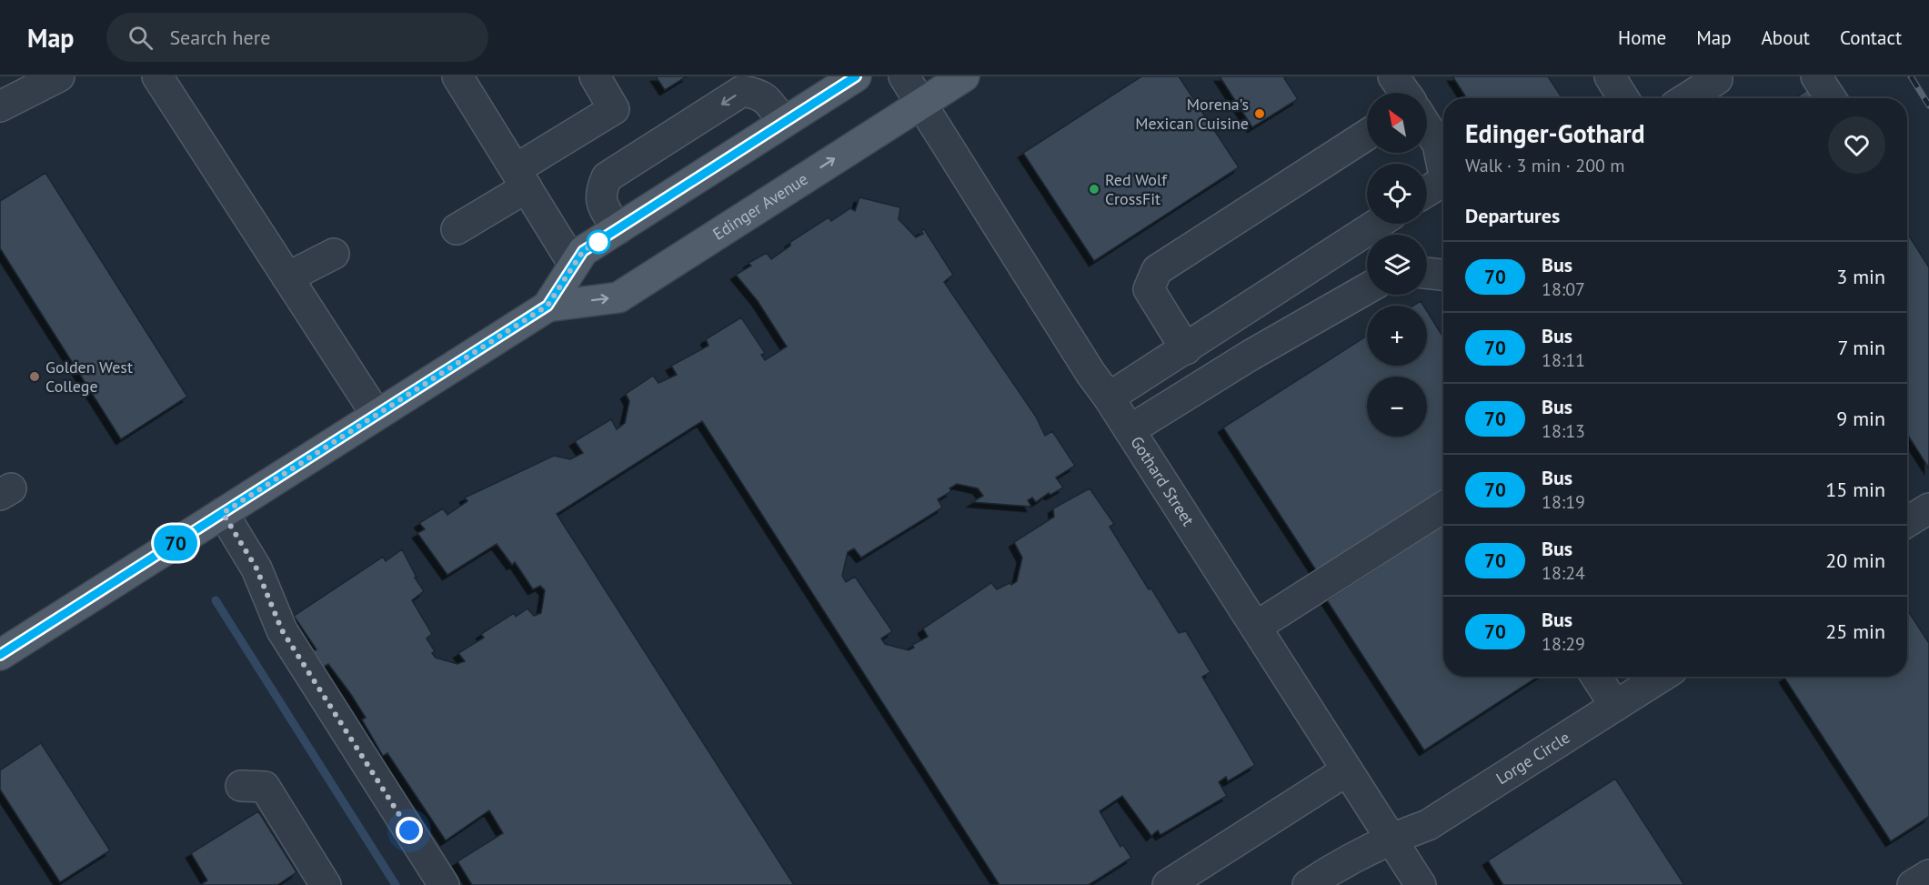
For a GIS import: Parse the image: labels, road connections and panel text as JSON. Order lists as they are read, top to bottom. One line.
{"streets":{"main road":["Edinger Avenue"],"street":["Gothard Street","Lorge Circle"]},"crossings":[["Edinger Avenue","Gothard Street"],["Gothard Street","Lorge Circle"]],"places":["Morena's Mexican Cuisine","Red Wolf CrossFit","Golden West College"],"lines":["bus line 70"],"north":"top left","page":{"header":"Map","search":"Search here","nav":["Home","Map","About","Contact"],"on_map":"70","map_buttons":["+","−"],"heading":[["Edinger-Gothard","Walk · 3 min · 200 m"],"Departures"],"list":[{"mark":"70","name":"Bus","note":"18:07","value":"3 min"},{"mark":"70","name":"Bus","note":"18:11","value":"7 min"},{"mark":"70","name":"Bus","note":"18:13","value":"9 min"},{"mark":"70","name":"Bus","note":"18:19","value":"15 min"},{"mark":"70","name":"Bus","note":"18:24","value":"20 min"},{"mark":"70","name":"Bus","note":"18:29","value":"25 min"}]}}
